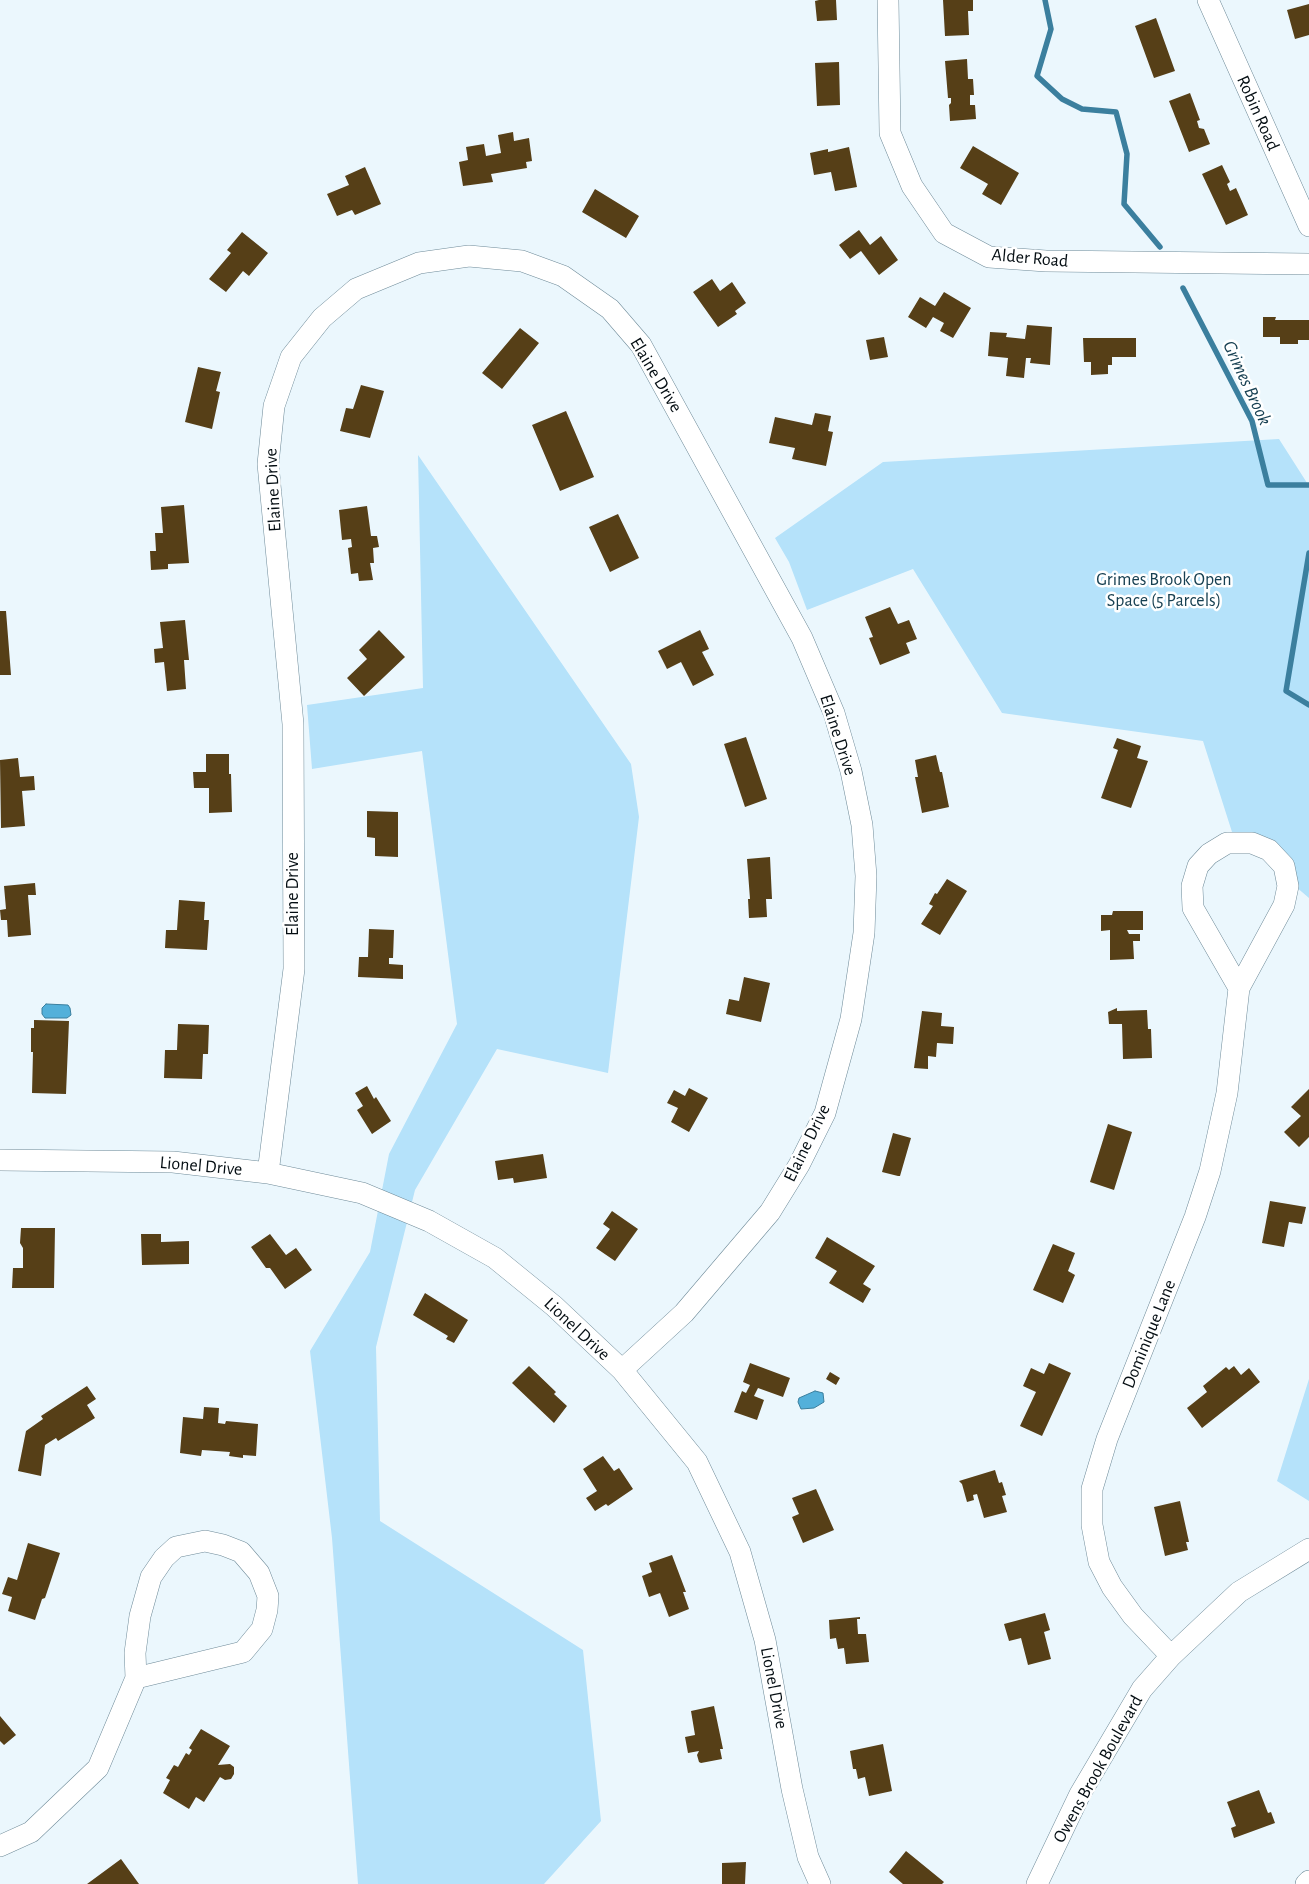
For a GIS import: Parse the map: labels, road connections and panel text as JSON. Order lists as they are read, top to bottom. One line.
{"streets":{"street":["Robin Road","Alder Road","Elaine Drive","Lionel Drive","Dominique Lane","Owens Brook Boulevard"]},"crossings":[["Elaine Drive","Lionel Drive"],["Dominique Lane","Owens Brook Boulevard"]],"water":["Grimes Brook"],"parks":["Grimes Brook Open Space (5 Parcels)"]}
